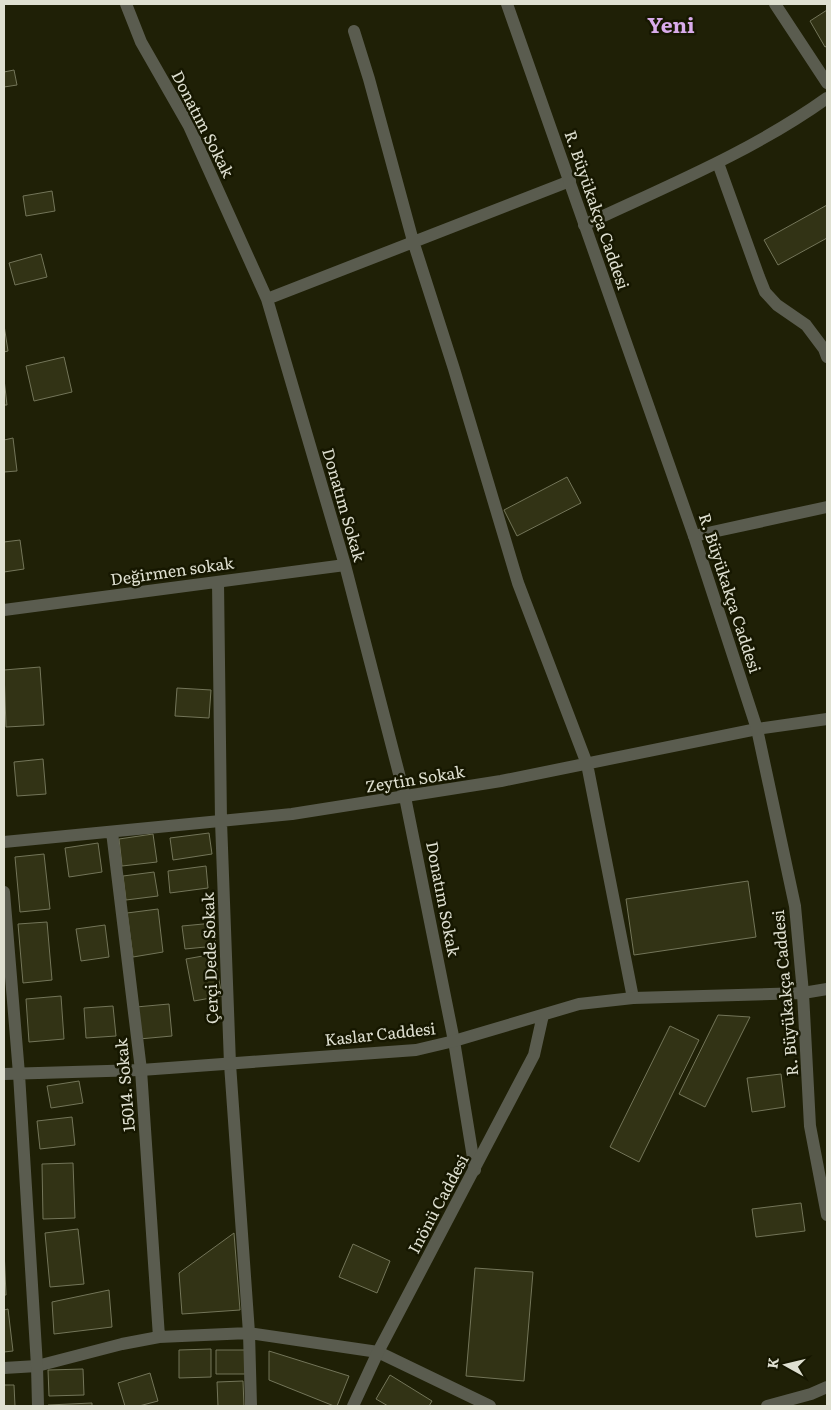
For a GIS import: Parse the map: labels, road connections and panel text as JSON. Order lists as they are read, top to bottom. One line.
{"streets":{"street":["Donatım Sokak","R. Büyükakça Caddesi","Değirmen sokak","Zeytin Sokak","Çerçi Dede Sokak","Kaslar Caddesi","15014. Sokak","Inönü Caddesi"]},"crossings":[["Donatım Sokak","Değirmen sokak"],["Donatım Sokak","Zeytin Sokak"],["Donatım Sokak","Kaslar Caddesi"],["Donatım Sokak","Inönü Caddesi"],["R. Büyükakça Caddesi","Zeytin Sokak"],["R. Büyükakça Caddesi","Kaslar Caddesi"],["Değirmen sokak","Çerçi Dede Sokak"],["Zeytin Sokak","Çerçi Dede Sokak"],["Zeytin Sokak","15014. Sokak"],["Çerçi Dede Sokak","Kaslar Caddesi"],["Kaslar Caddesi","15014. Sokak"],["Kaslar Caddesi","Inönü Caddesi"]],"districts":["Yeni"],"north":"left"}
